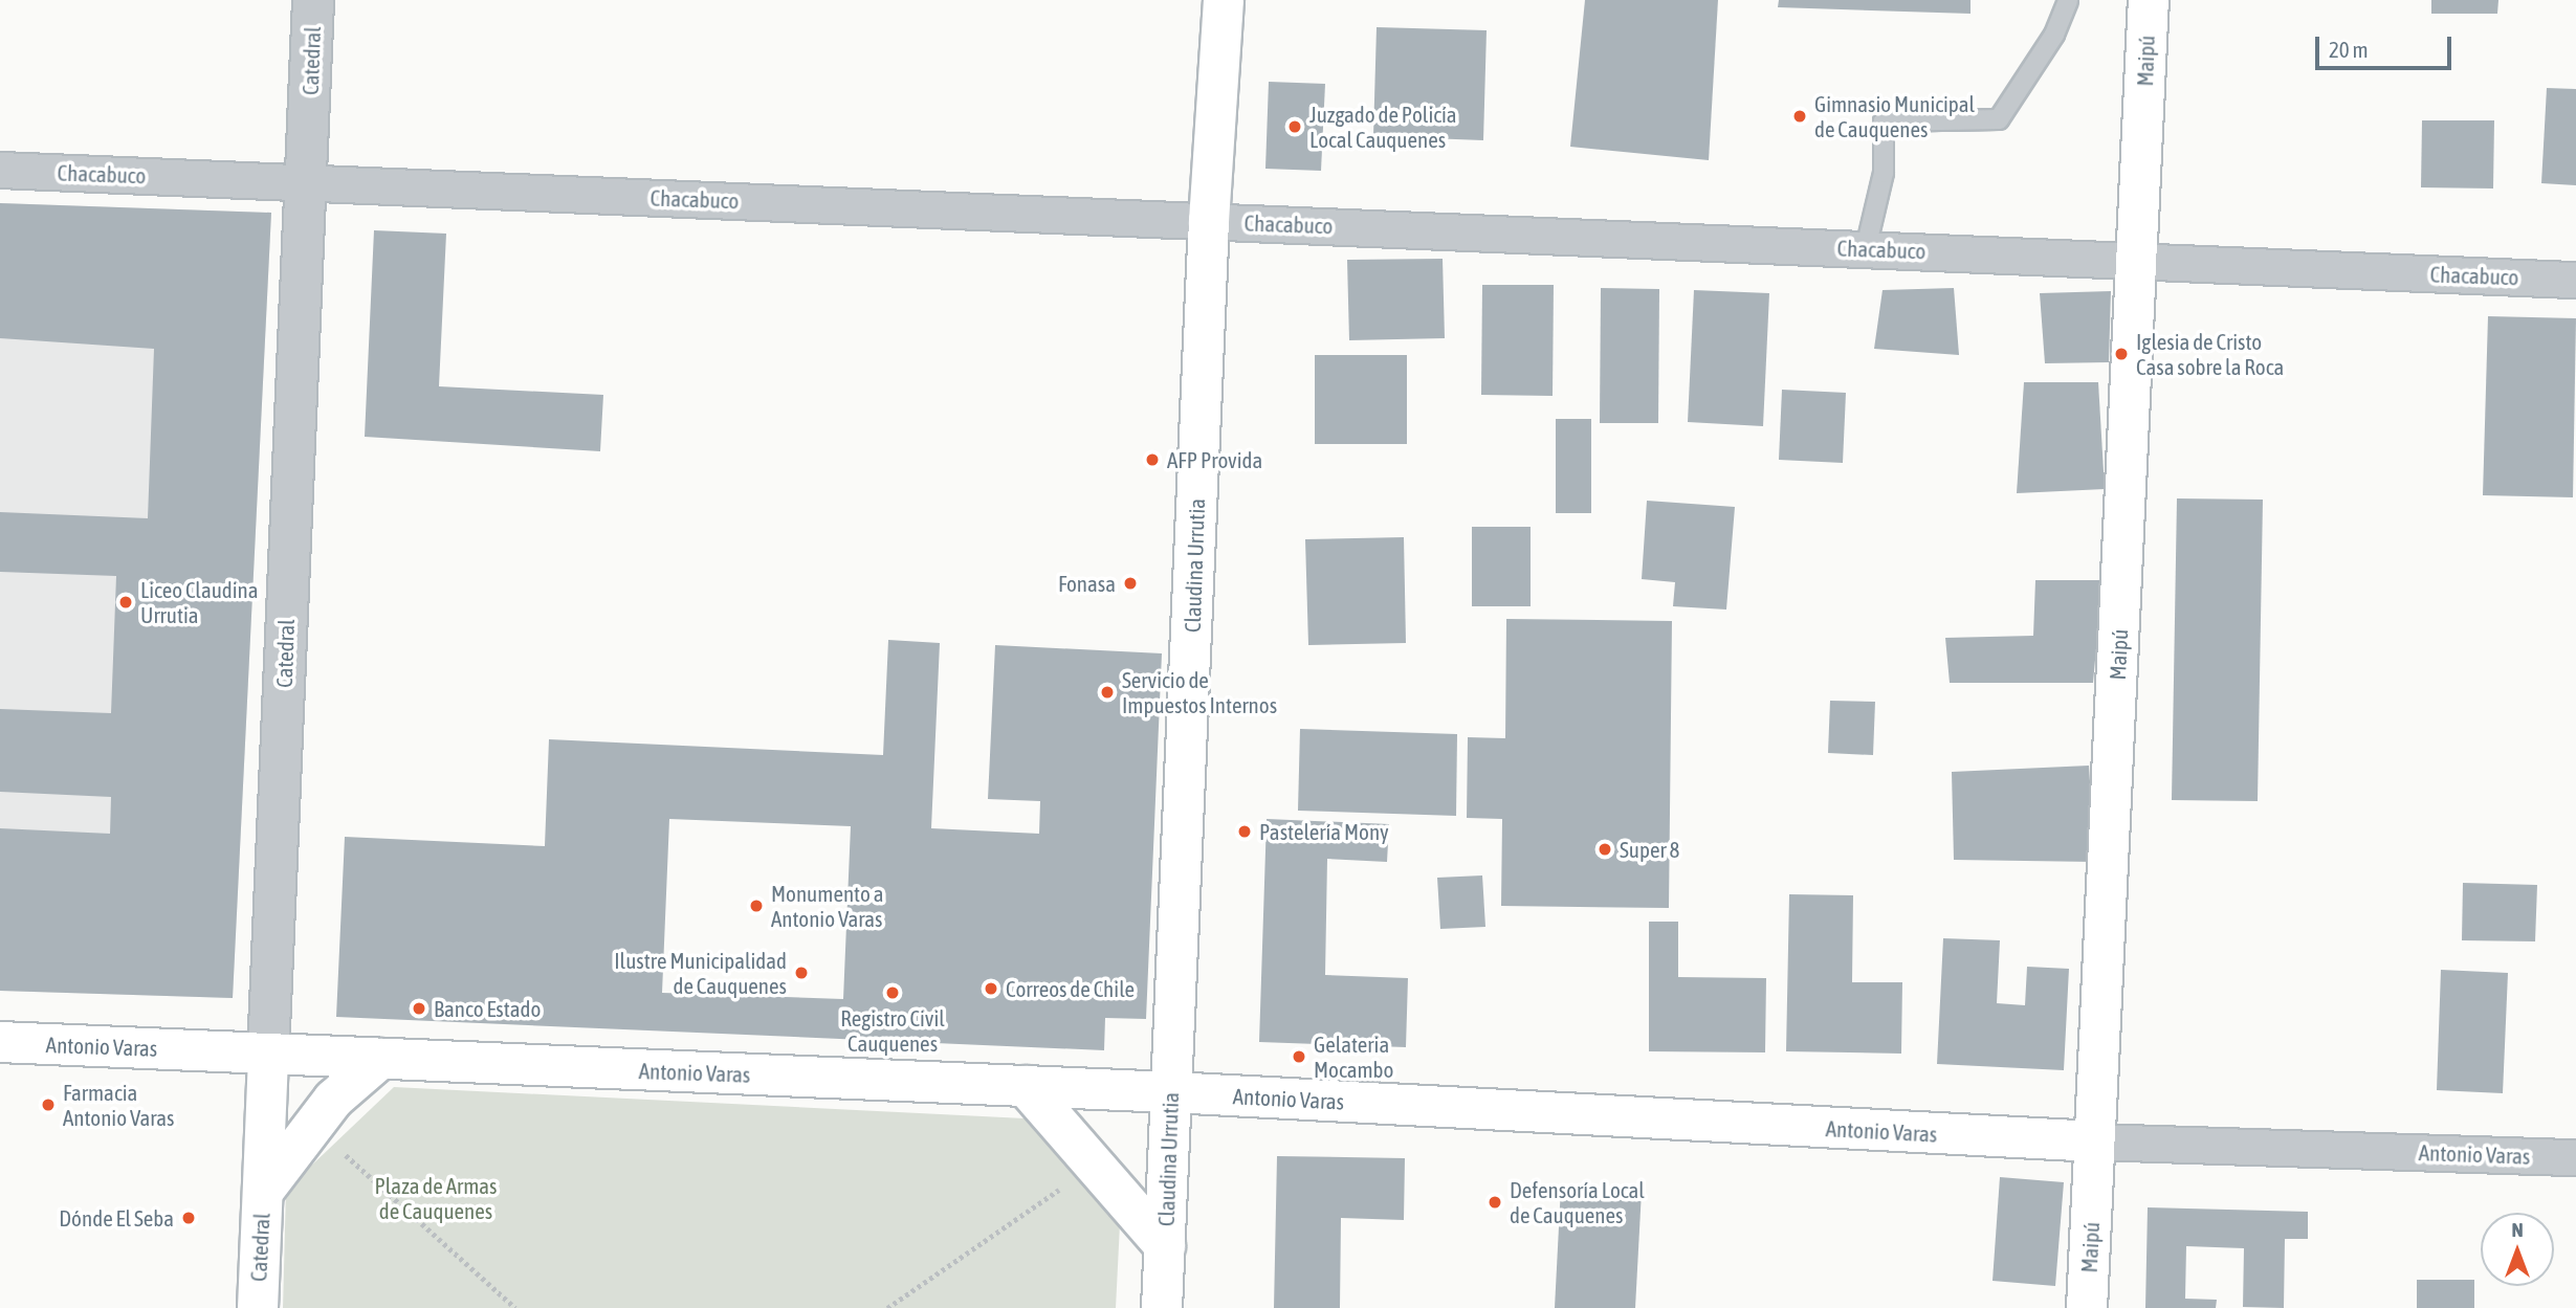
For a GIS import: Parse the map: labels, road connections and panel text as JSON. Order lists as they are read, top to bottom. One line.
{"streets":{"main road":["Catedral","Maipú","Claudina Urrutia","Antonio Varas"],"street":["Chacabuco"]},"crossings":[["Catedral","Chacabuco"],["Catedral","Antonio Varas"],["Maipú","Chacabuco"],["Maipú","Antonio Varas"],["Chacabuco","Claudina Urrutia"],["Claudina Urrutia","Antonio Varas"]],"parks":["Plaza de Armas de Cauquenes"],"places":["Gimnasio Municipal de Cauquenes","Juzgado de Policía Local Cauquenes","Iglesia de Cristo Casa sobre la Roca","AFP Provida","Fonasa","Liceo Claudina Urrutia","Servicio de Impuestos Internos","Pastelería Mony","Super 8","Monumento a Antonio Varas","Ilustre Municipalidad de Cauquenes","Correos de Chile","Registro Civil Cauquenes","Banco Estado","Gelateria Mocambo","Farmacia Antonio Varas","Defensoría Local de Cauquenes","Dónde El Seba"],"scale_bar":"20 m","north":"top"}
